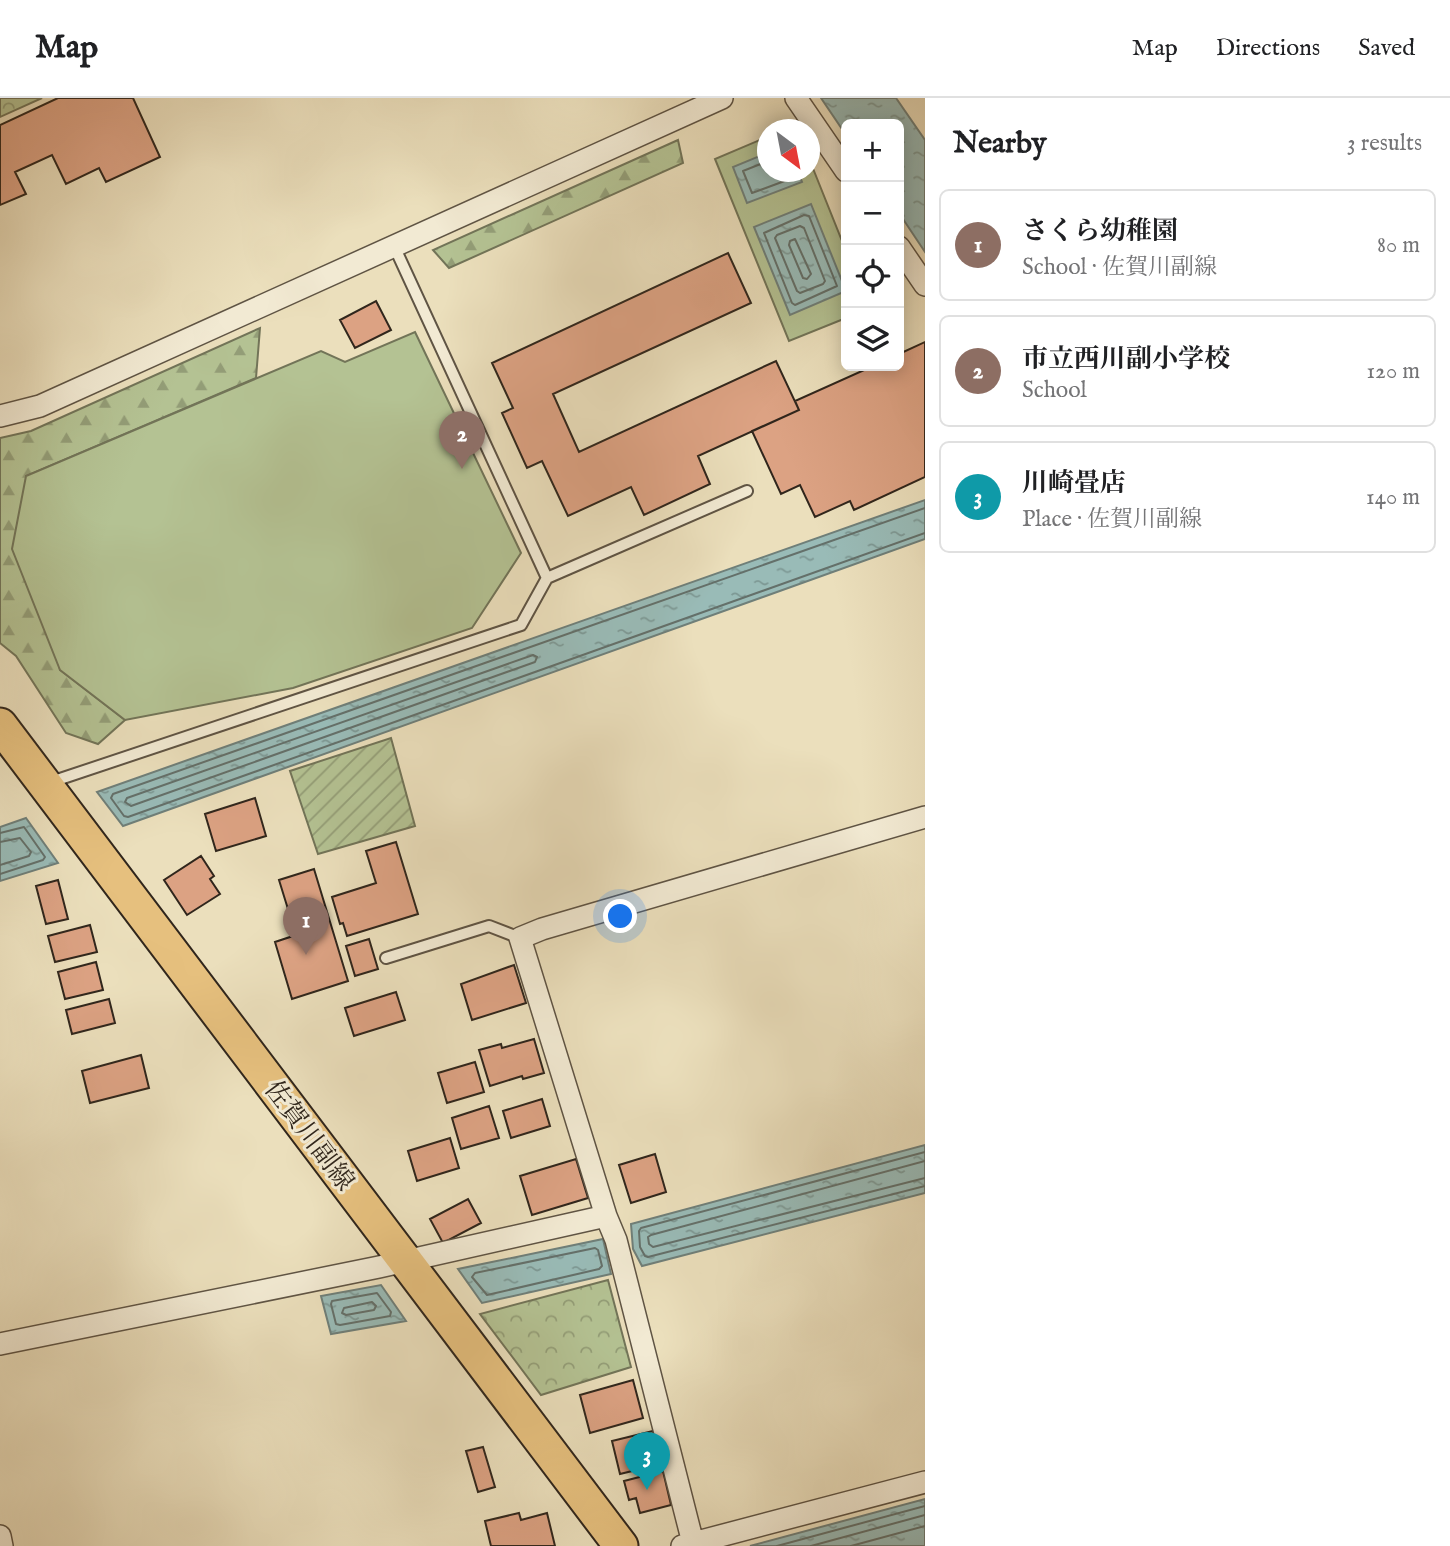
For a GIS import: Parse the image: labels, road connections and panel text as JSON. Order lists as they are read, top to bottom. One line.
{"streets":{"main road":["佐賀川副線"]},"north":"bottom right","page":{"header":"Map","nav":["Map","Directions","Saved"],"heading":["Nearby","3 results"],"map_buttons":["+","−"],"list":[{"mark":"1","name":"さくら幼稚園","note":"School · 佐賀川副線","value":"80 m"},{"mark":"2","name":"市立西川副小学校","note":"School","value":"120 m"},{"mark":"3","name":"川崎畳店","note":"Place · 佐賀川副線","value":"140 m"}],"pins":["2","1","3"]}}
